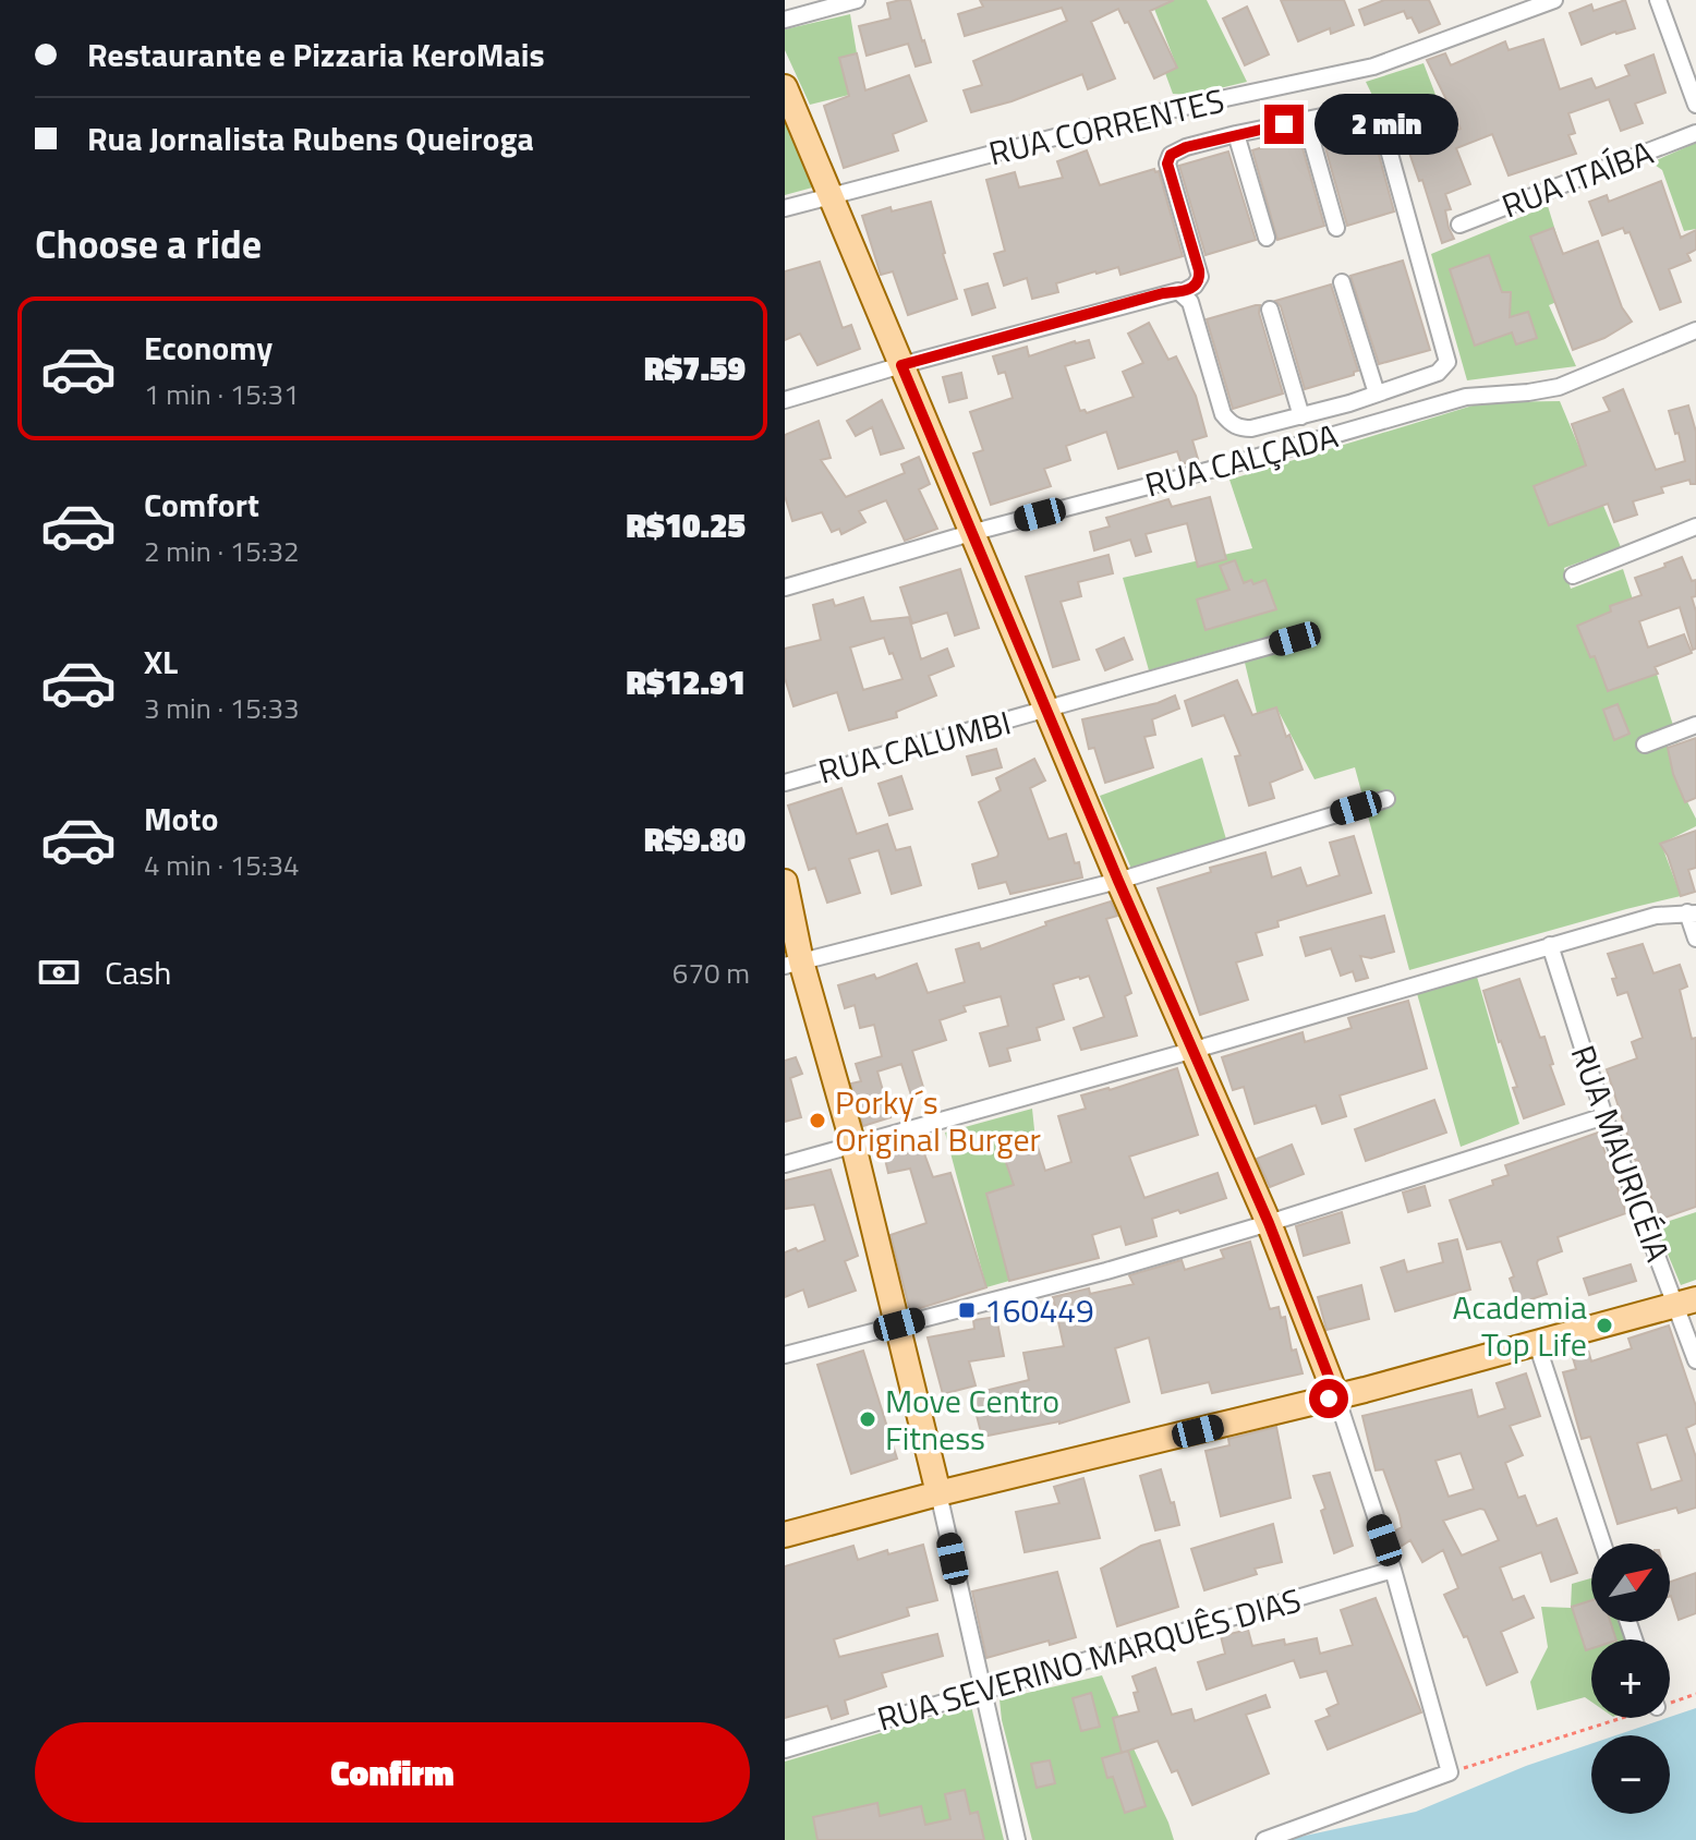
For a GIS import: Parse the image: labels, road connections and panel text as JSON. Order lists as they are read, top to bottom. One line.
{"streets":{"street":["RUA CORRENTES","RUA ITAÍBA","RUA CALÇADA","RUA CALUMBI","RUA MAURICÉIA","RUA SEVERINO MARQUÊS DIAS"]},"places":{"other":["Porky´s Original Burger","Academia Top Life","Move Centro Fitness"],"transit":["160449"]},"north":"top right","page":{"banner":["Restaurante e Pizzaria KeroMais","Rua Jornalista Rubens Queiroga"],"bubble":"2 min","heading":"Choose a ride","list":[{"name":"Economy","note":"1 min · 15:31","value":"R$7.59"},{"name":"Comfort","note":"2 min · 15:32","value":"R$10.25"},{"name":"XL","note":"3 min · 15:33","value":"R$12.91"},{"name":"Moto","note":"4 min · 15:34","value":"R$9.80"}],"pay":["Cash","670 m"],"map_buttons":["+","−"],"buttons":"Confirm"}}
